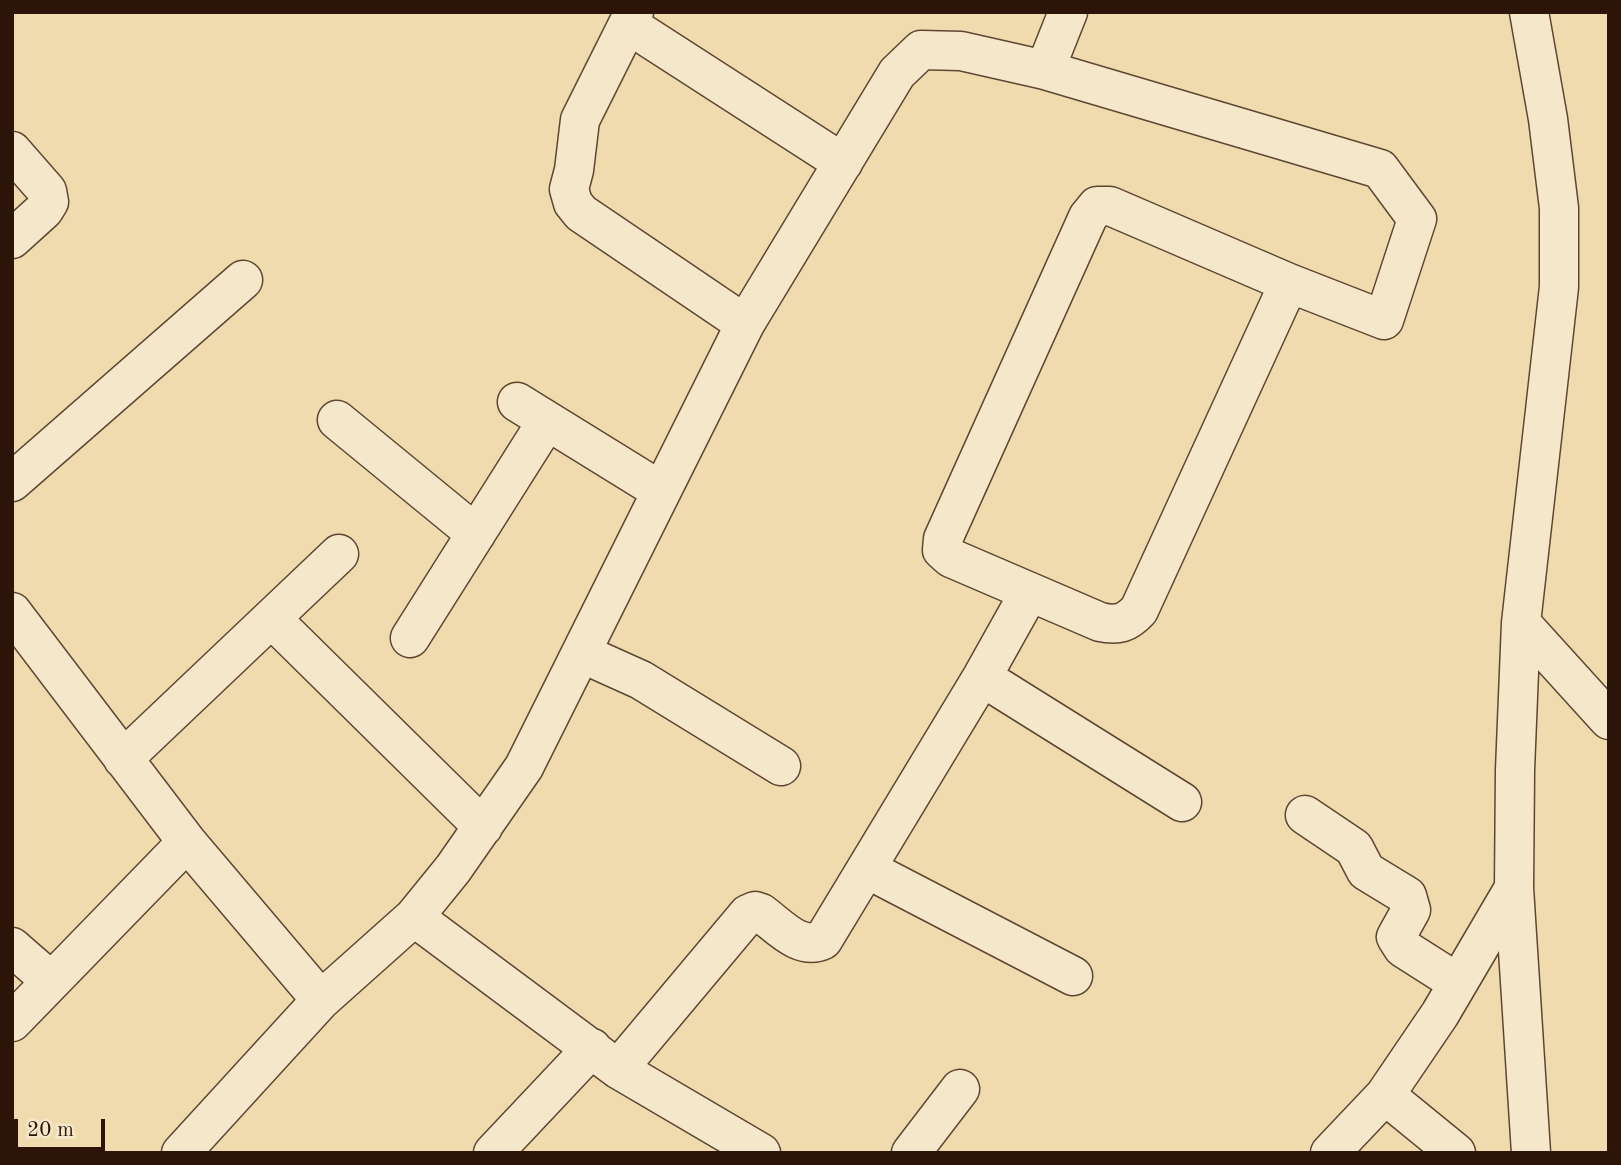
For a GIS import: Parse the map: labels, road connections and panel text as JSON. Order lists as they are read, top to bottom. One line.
{"scale_bar":"20 m"}
